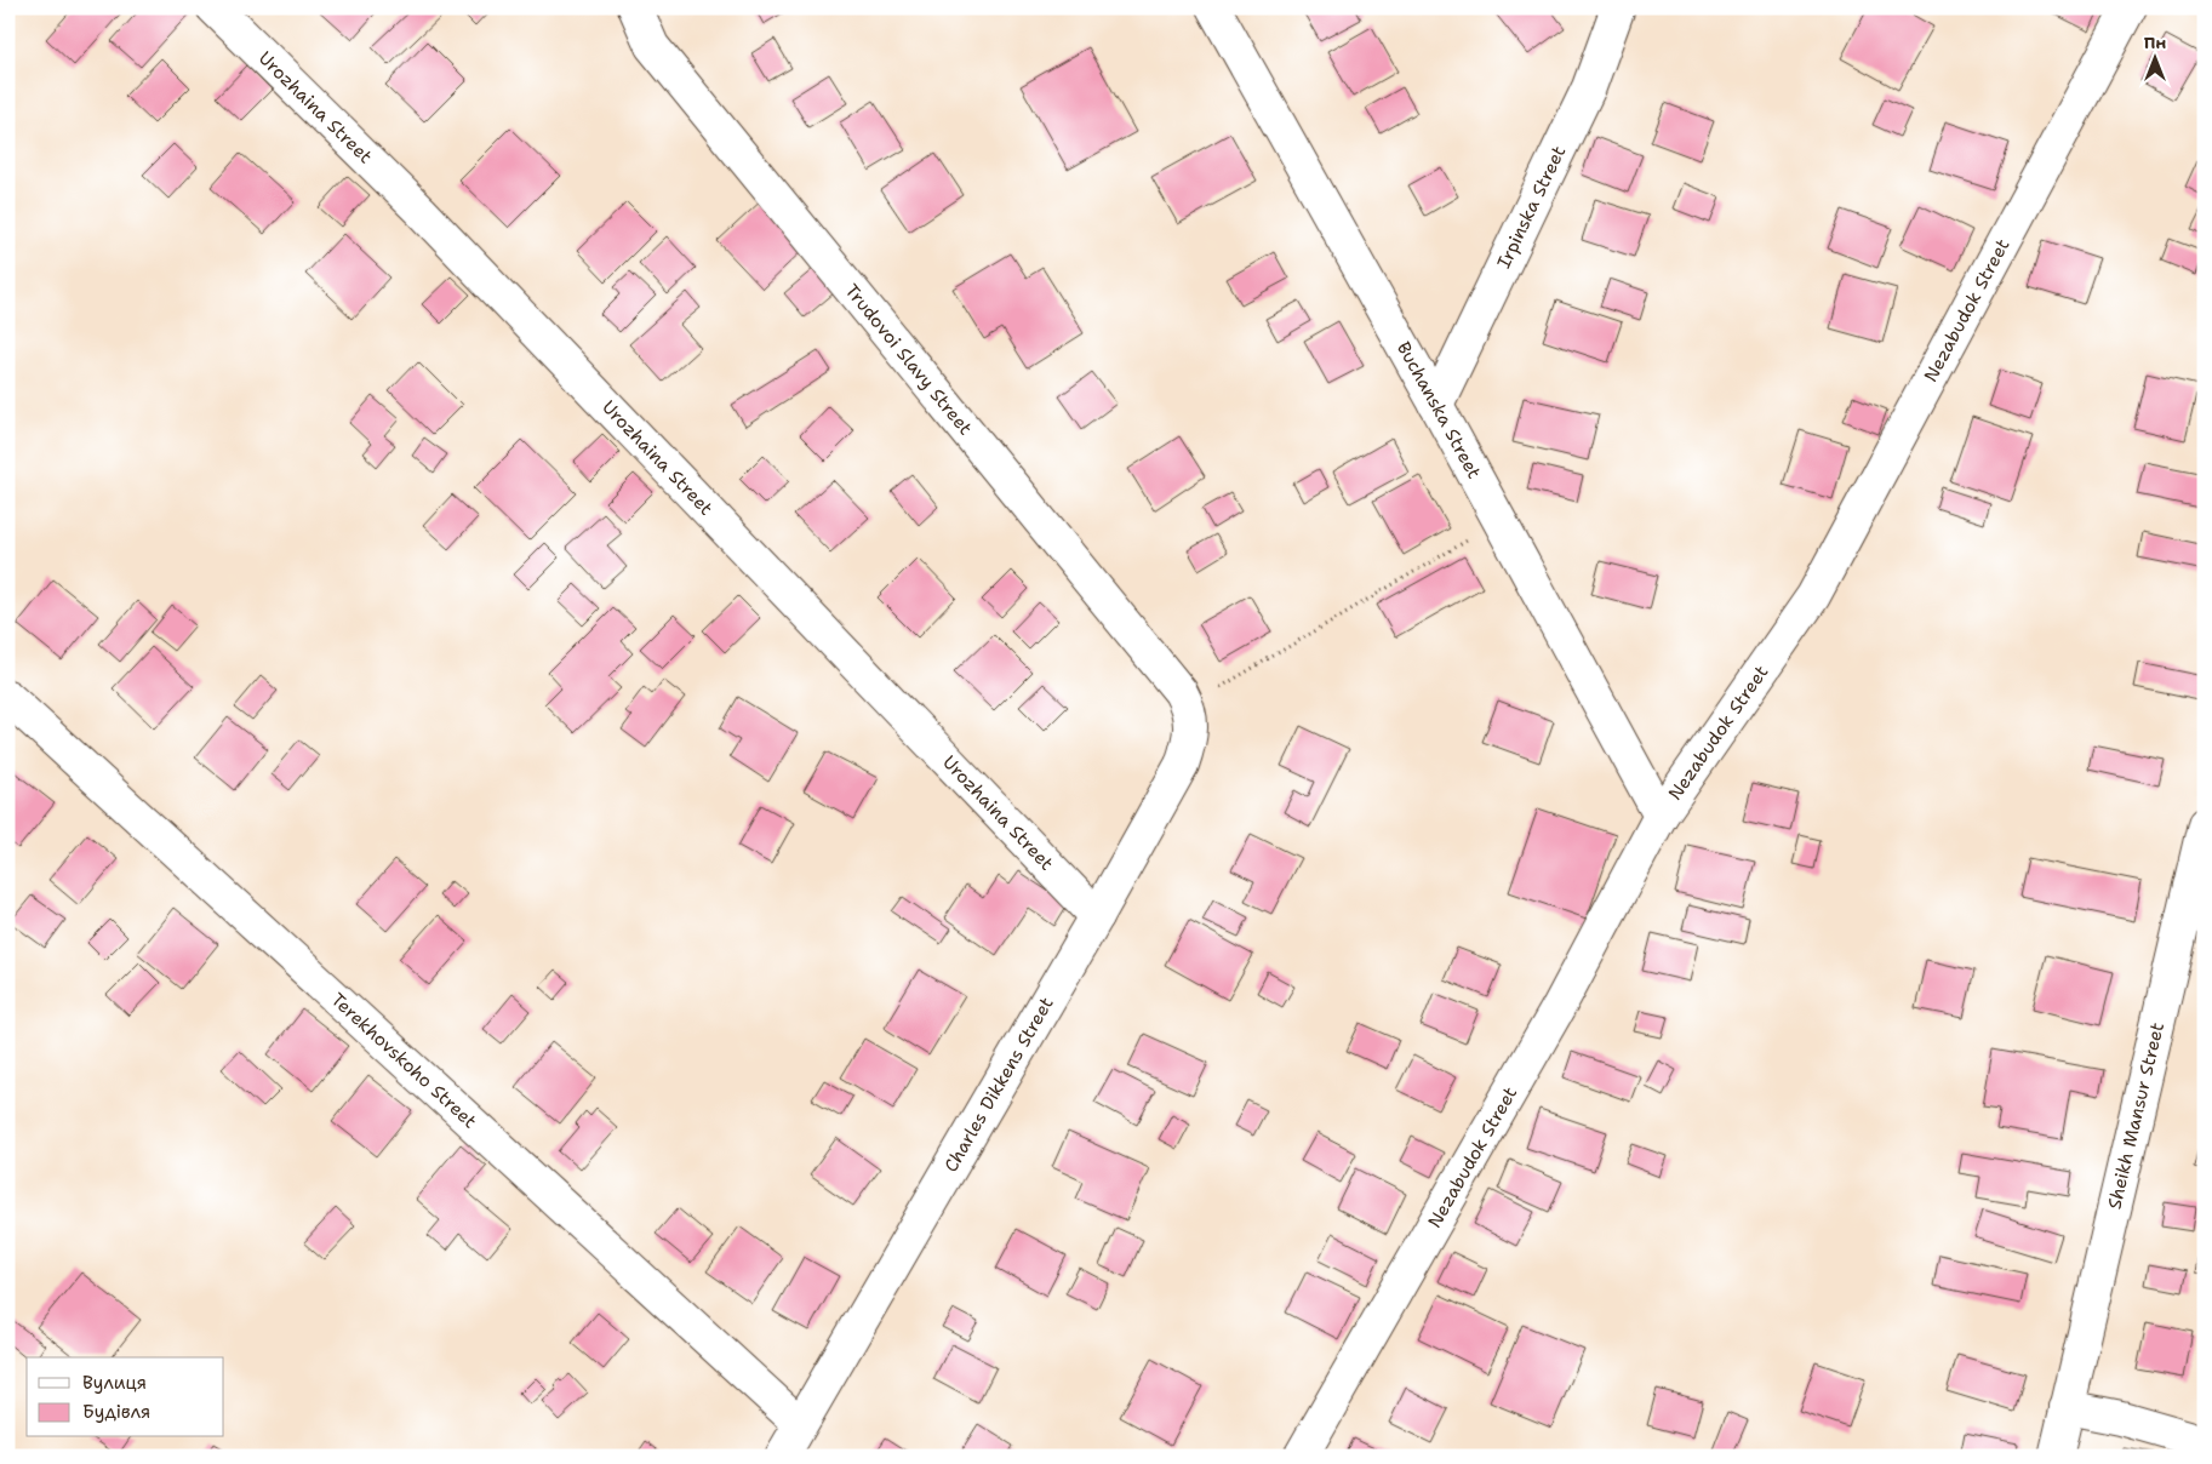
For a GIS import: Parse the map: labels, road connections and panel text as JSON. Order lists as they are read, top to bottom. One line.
{"streets":{"street":["Urozhaina Street","Irpinska Street","Nezabudok Street","Trudovoi Slavy Street","Buchanska Street","Terekhovskoho Street","Charles Dikkens Street","Sheikh Mansur Street"]},"crossings":[["Urozhaina Street","Charles Dikkens Street"],["Irpinska Street","Buchanska Street"],["Nezabudok Street","Buchanska Street"],["Trudovoi Slavy Street","Charles Dikkens Street"],["Terekhovskoho Street","Charles Dikkens Street"]],"legend":["Вулиця","Будівля"],"north":"top"}
